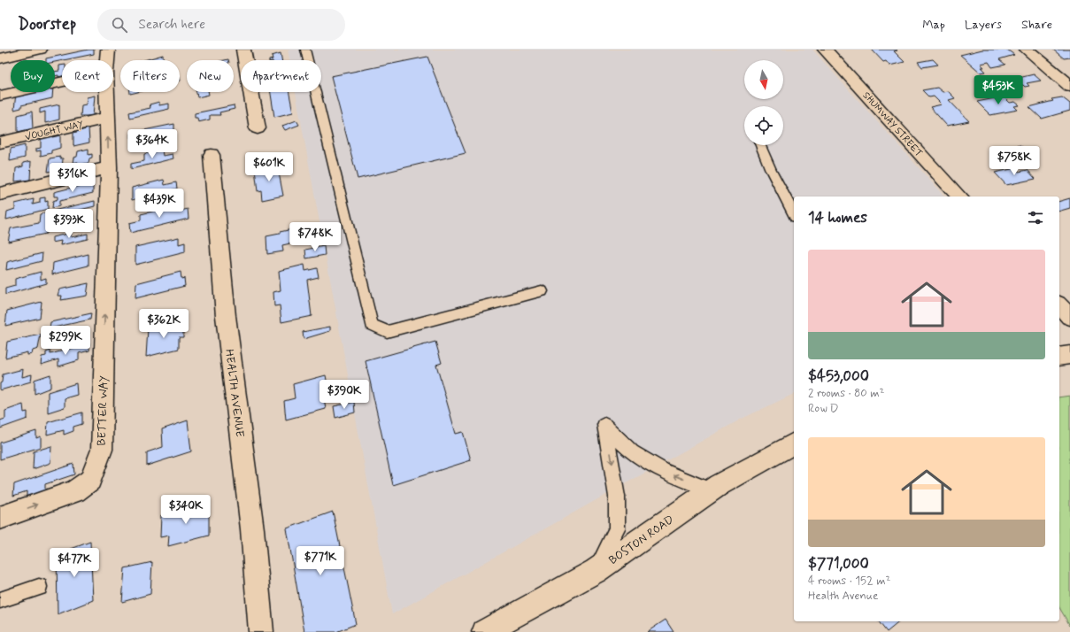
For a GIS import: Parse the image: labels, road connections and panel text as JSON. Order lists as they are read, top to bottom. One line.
{"streets":{"street":["SHUMWAY STREET","VOUGHT WAY","HEALTH AVENUE","BETTER WAY","BOSTON ROAD"]},"crossings":[["VOUGHT WAY","BETTER WAY"]],"one_way":["BETTER WAY"],"north":"bottom","page":{"header":"Doorstep","search":"Search here","nav":["Map","Layers","Share"],"chip":["Buy","Rent","Filters","New","Apartment"],"price":["$453K","$364K","$758K","$601K","$316K","$439K","$393K","$748K","$362K","$299K","$390K","$340K","$771K","$477K"],"heading":"14 homes","list":[{"name":"$453,000","note":"2 rooms · 80 m² · Row D"},{"name":"$771,000","note":"4 rooms · 152 m² · Health Avenue"}]}}
